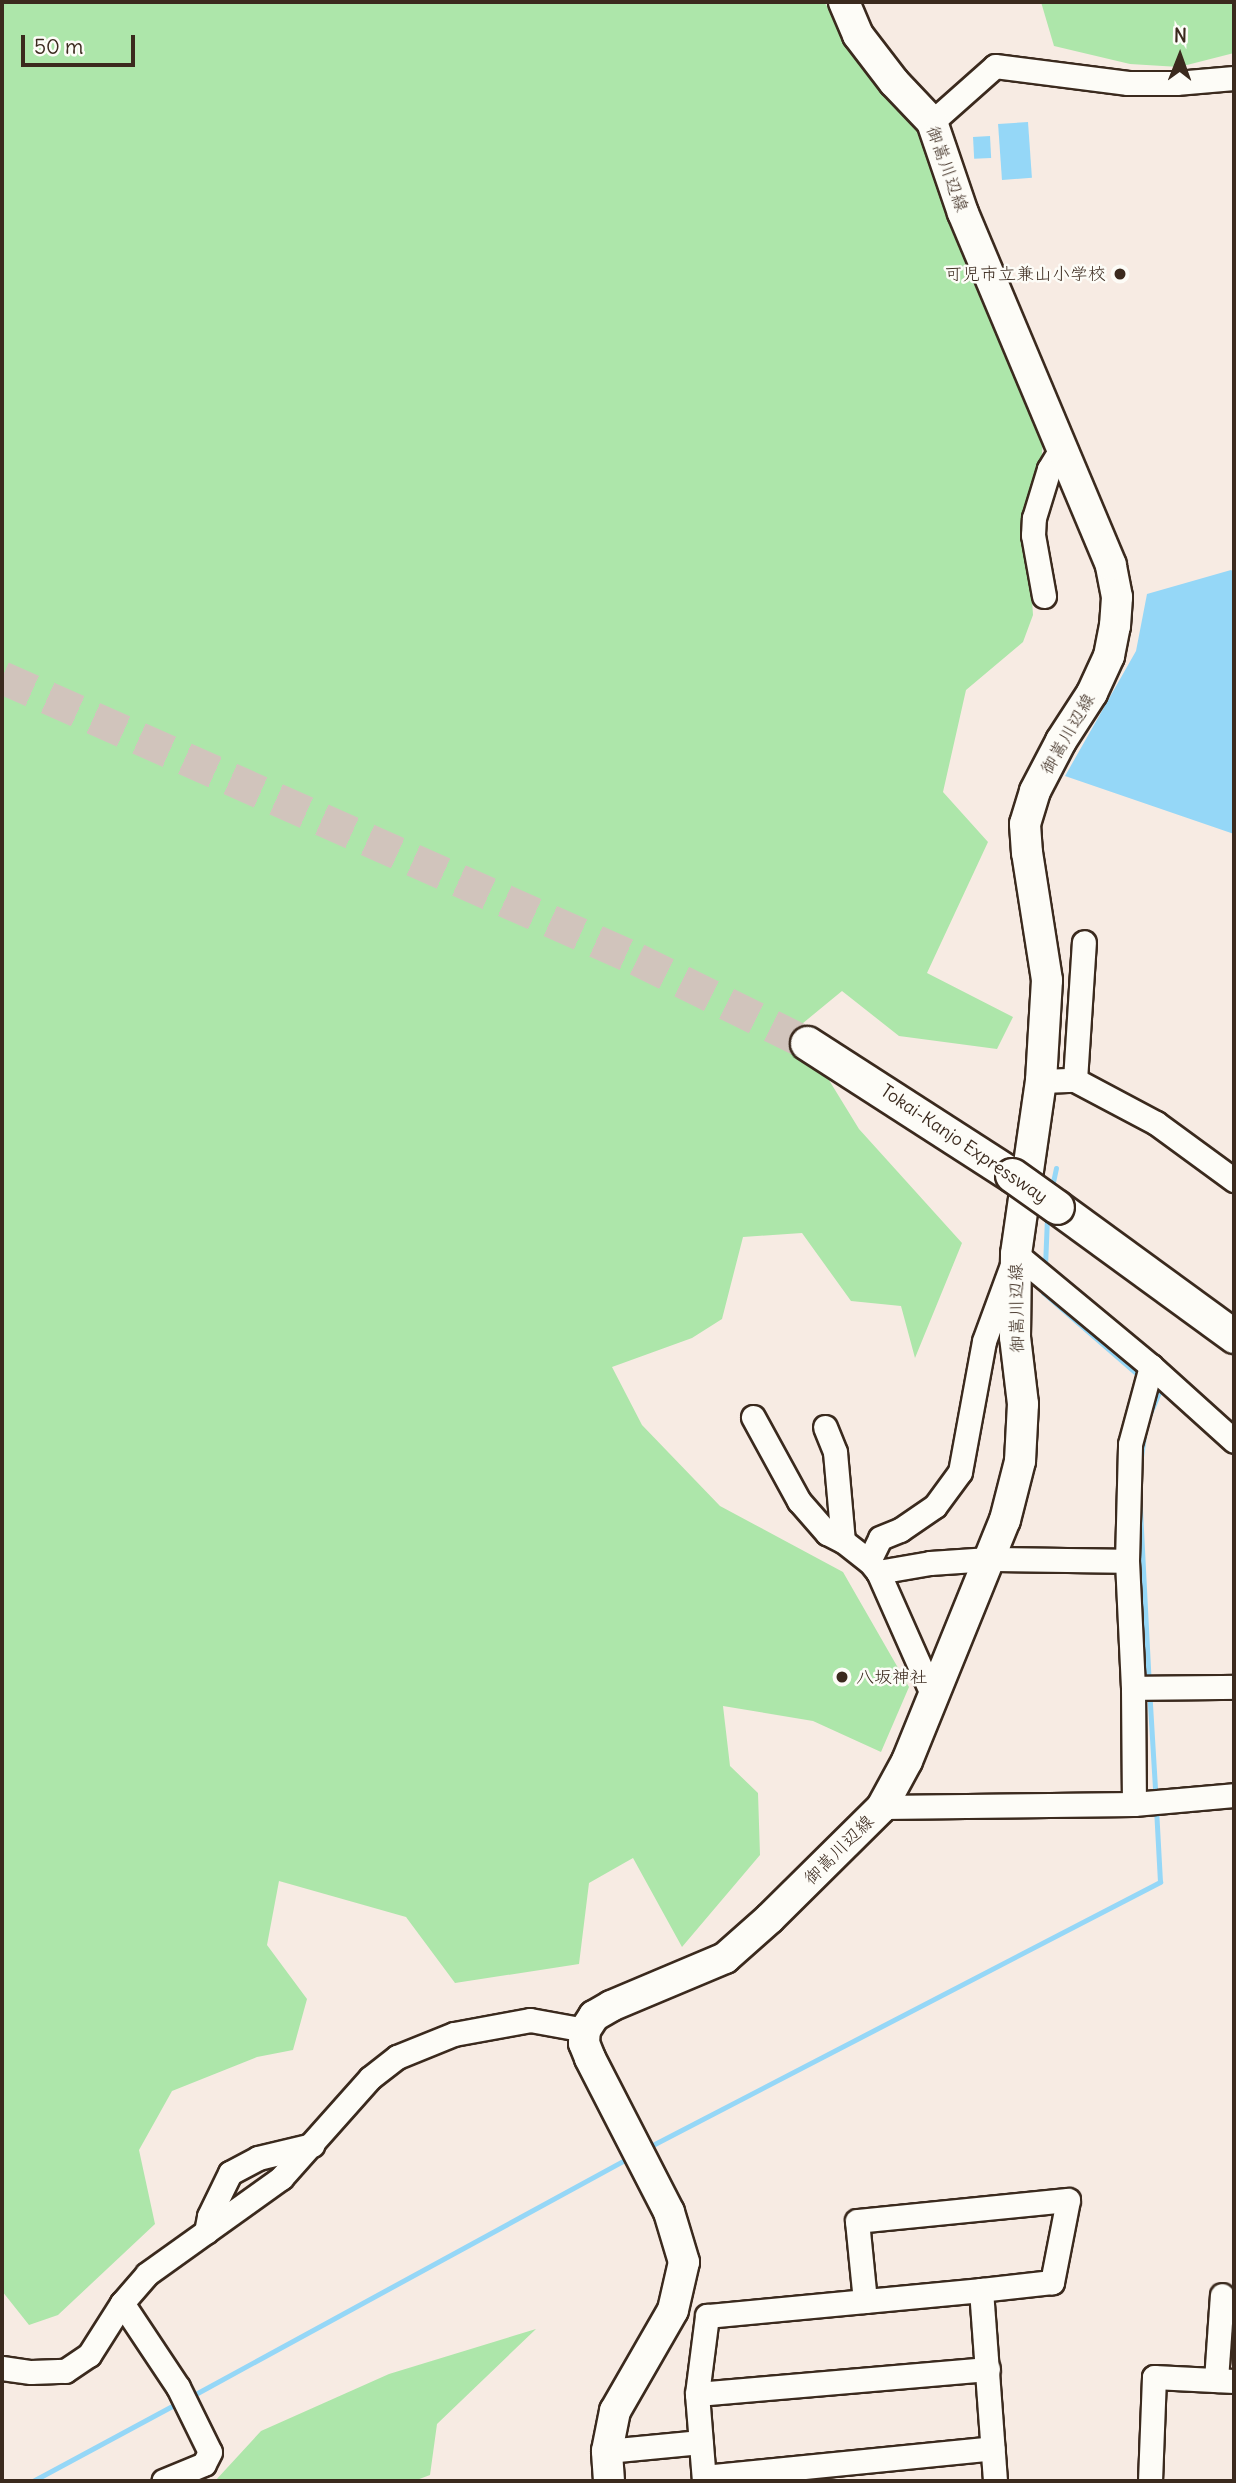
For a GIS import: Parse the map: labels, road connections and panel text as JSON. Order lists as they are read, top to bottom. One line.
{"streets":{"highway":["Tokai-Kanjo Expressway"],"main road":["御嵩川辺線"]},"places":["可児市立兼山小学校","八坂神社"],"scale_bar":"50 m","north":"top"}
